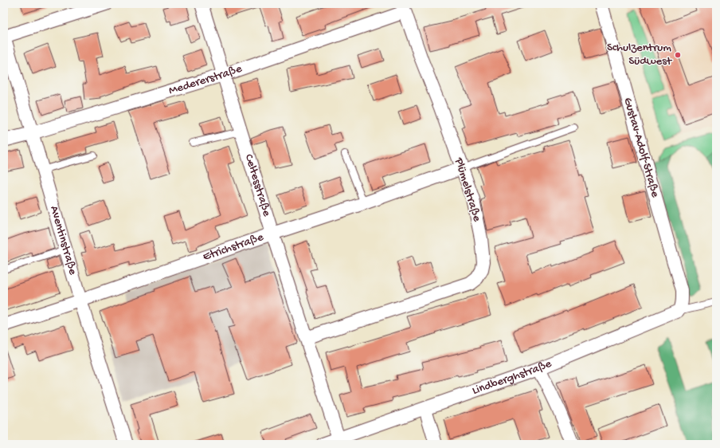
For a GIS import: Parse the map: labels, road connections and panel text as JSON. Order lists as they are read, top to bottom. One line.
{"streets":{"street":["Medererstraße","Gustav-Adolf-Straße","Celtesstraße","Plümelstraße","Aventinstraße","Etrichstraße","Lindberghstraße"]},"crossings":[["Medererstraße","Celtesstraße"],["Medererstraße","Plümelstraße"],["Medererstraße","Aventinstraße"],["Gustav-Adolf-Straße","Lindberghstraße"],["Celtesstraße","Plümelstraße"],["Celtesstraße","Etrichstraße"],["Celtesstraße","Lindberghstraße"],["Plümelstraße","Etrichstraße"],["Aventinstraße","Etrichstraße"]],"places":["Schulzentrum Südwest"]}
